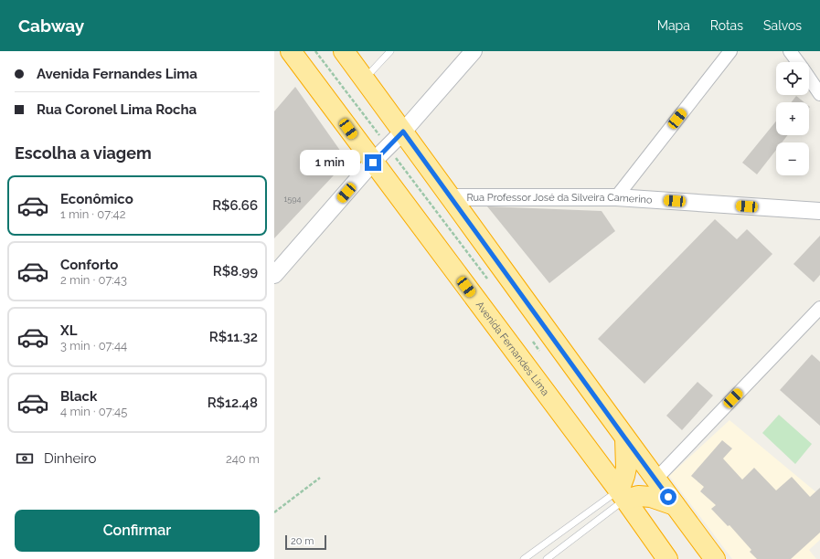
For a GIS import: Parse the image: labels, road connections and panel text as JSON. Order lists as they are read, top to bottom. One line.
{"streets":{"highway":["Avenida Fernandes Lima"],"street":["Rua Professor José da Silveira Camerino"]},"house_numbers":["1594"],"scale_bar":"20 m","page":{"header":"Cabway","nav":["Mapa","Rotas","Salvos"],"banner":["Avenida Fernandes Lima","Rua Coronel Lima Rocha"],"map_buttons":["+","−"],"heading":"Escolha a viagem","bubble":"1 min","list":[{"name":"Econômico","note":"1 min · 07:42","value":"R$6.66"},{"name":"Conforto","note":"2 min · 07:43","value":"R$8.99"},{"name":"XL","note":"3 min · 07:44","value":"R$11.32"},{"name":"Black","note":"4 min · 07:45","value":"R$12.48"}],"pay":["Dinheiro","240 m"],"buttons":"Confirmar","scale":"20 m"}}
